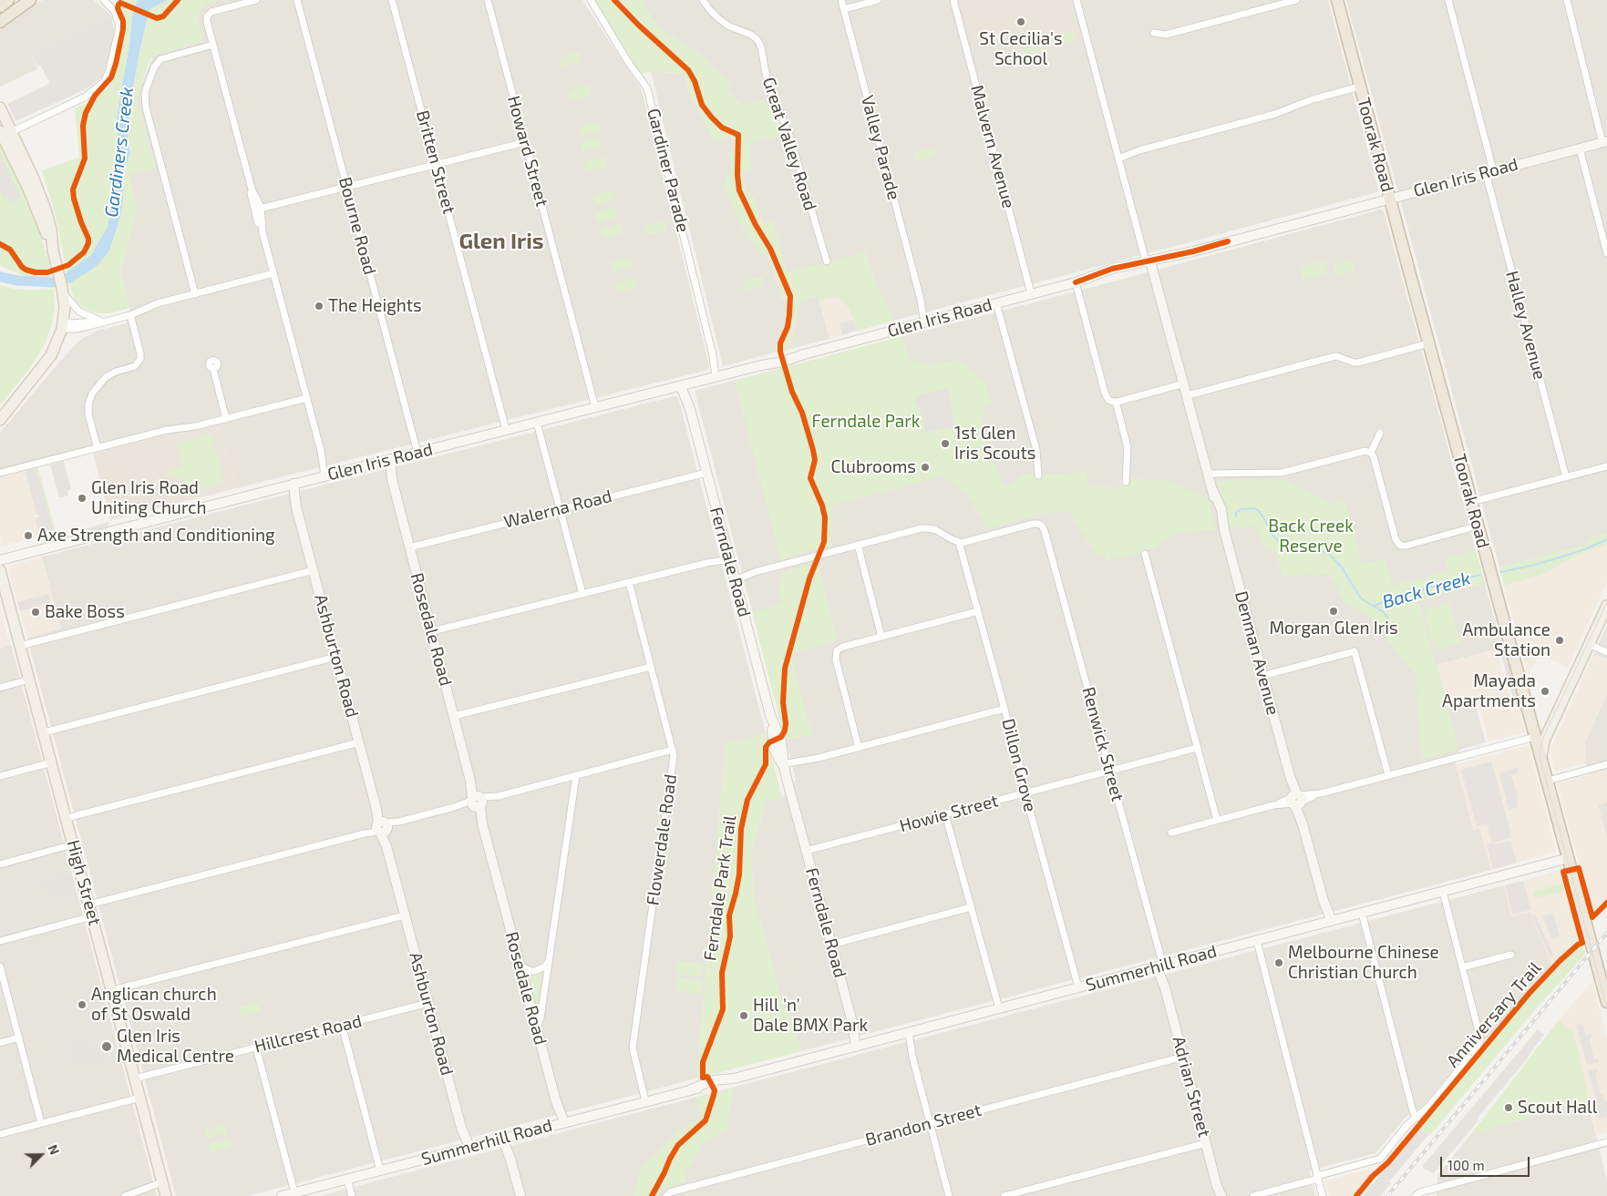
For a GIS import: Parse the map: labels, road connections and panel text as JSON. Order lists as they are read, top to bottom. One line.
{"streets":{"highway":["Toorak Road"],"main road":["High Street"],"street":["Great Valley Road","Malvern Avenue","Valley Parade","Howard Street","Britten Street","Gardiner Parade","Glen Iris Road","Bourne Road","Halley Avenue","Walerna Road","Ferndale Road","Rosedale Road","Denman Avenue","Ashburton Road","Renwick Street","Dillon Grove","Howie Street","Flowerdale Road","Summerhill Road","Hillcrest Road","Adrian Street","Brandon Street"],"cycle path":["Ferndale Park Trail","Anniversary Trail"]},"crossings":[["Toorak Road","Glen Iris Road"],["Toorak Road","Summerhill Road"],["Malvern Avenue","Glen Iris Road"],["Valley Parade","Glen Iris Road"],["Howard Street","Glen Iris Road"],["Britten Street","Glen Iris Road"],["Gardiner Parade","Glen Iris Road"],["Glen Iris Road","Bourne Road"],["Glen Iris Road","Halley Avenue"],["Glen Iris Road","Ferndale Road"],["Glen Iris Road","Rosedale Road"],["Glen Iris Road","Denman Avenue"],["Glen Iris Road","Ashburton Road"],["Walerna Road","Ferndale Road"],["Walerna Road","Rosedale Road"],["Ferndale Road","Howie Street"],["Ferndale Road","Summerhill Road"],["Rosedale Road","Summerhill Road"],["Denman Avenue","Summerhill Road"],["Ashburton Road","Summerhill Road"],["Ashburton Road","Hillcrest Road"],["Renwick Street","Dillon Grove"],["Renwick Street","Howie Street"],["Renwick Street","Summerhill Road"],["Renwick Street","Adrian Street"],["Dillon Grove","Howie Street"],["Dillon Grove","Summerhill Road"],["Flowerdale Road","Summerhill Road"],["High Street","Hillcrest Road"],["Summerhill Road","Adrian Street"],["Adrian Street","Brandon Street"]],"districts":["Glen Iris"],"water":["Gardiners Creek","Back Creek"],"parks":["Ferndale Park","Back Creek Reserve"],"places":["St Cecilia's School","The Heights","1st Glen Iris Scouts","Clubrooms","Glen Iris Road Uniting Church","Axe Strength and Conditioning","Morgan Glen Iris","Bake Boss","Ambulance Station","Mayada Apartments","Melbourne Chinese Christian Church","Anglican church of St Oswald","Hill 'n' Dale BMX Park","Glen Iris Medical Centre","Scout Hall"],"scale_bar":"100 m","north":"top right"}
